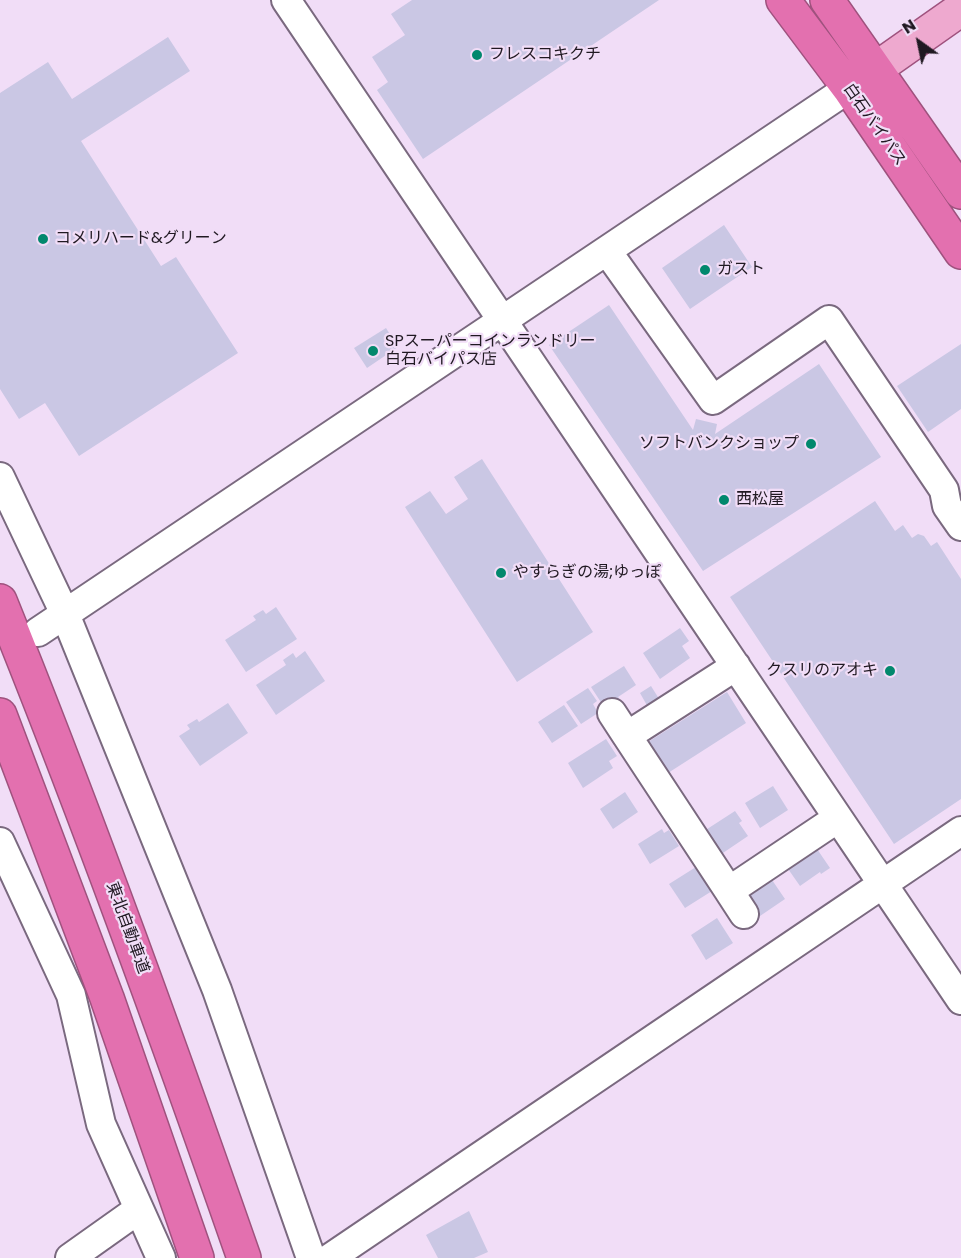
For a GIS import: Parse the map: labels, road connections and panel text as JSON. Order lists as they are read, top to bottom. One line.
{"streets":{"highway":["白石バイパス","東北自動車道"]},"places":["フレスコキクチ","コメリハード&グリーン","ガスト","SPスーパーコインランドリー 白石バイパス店","ソフトバンクショップ","西松屋","やすらぎの湯;ゆっぽ","クスリのアオキ"],"north":"top left"}
